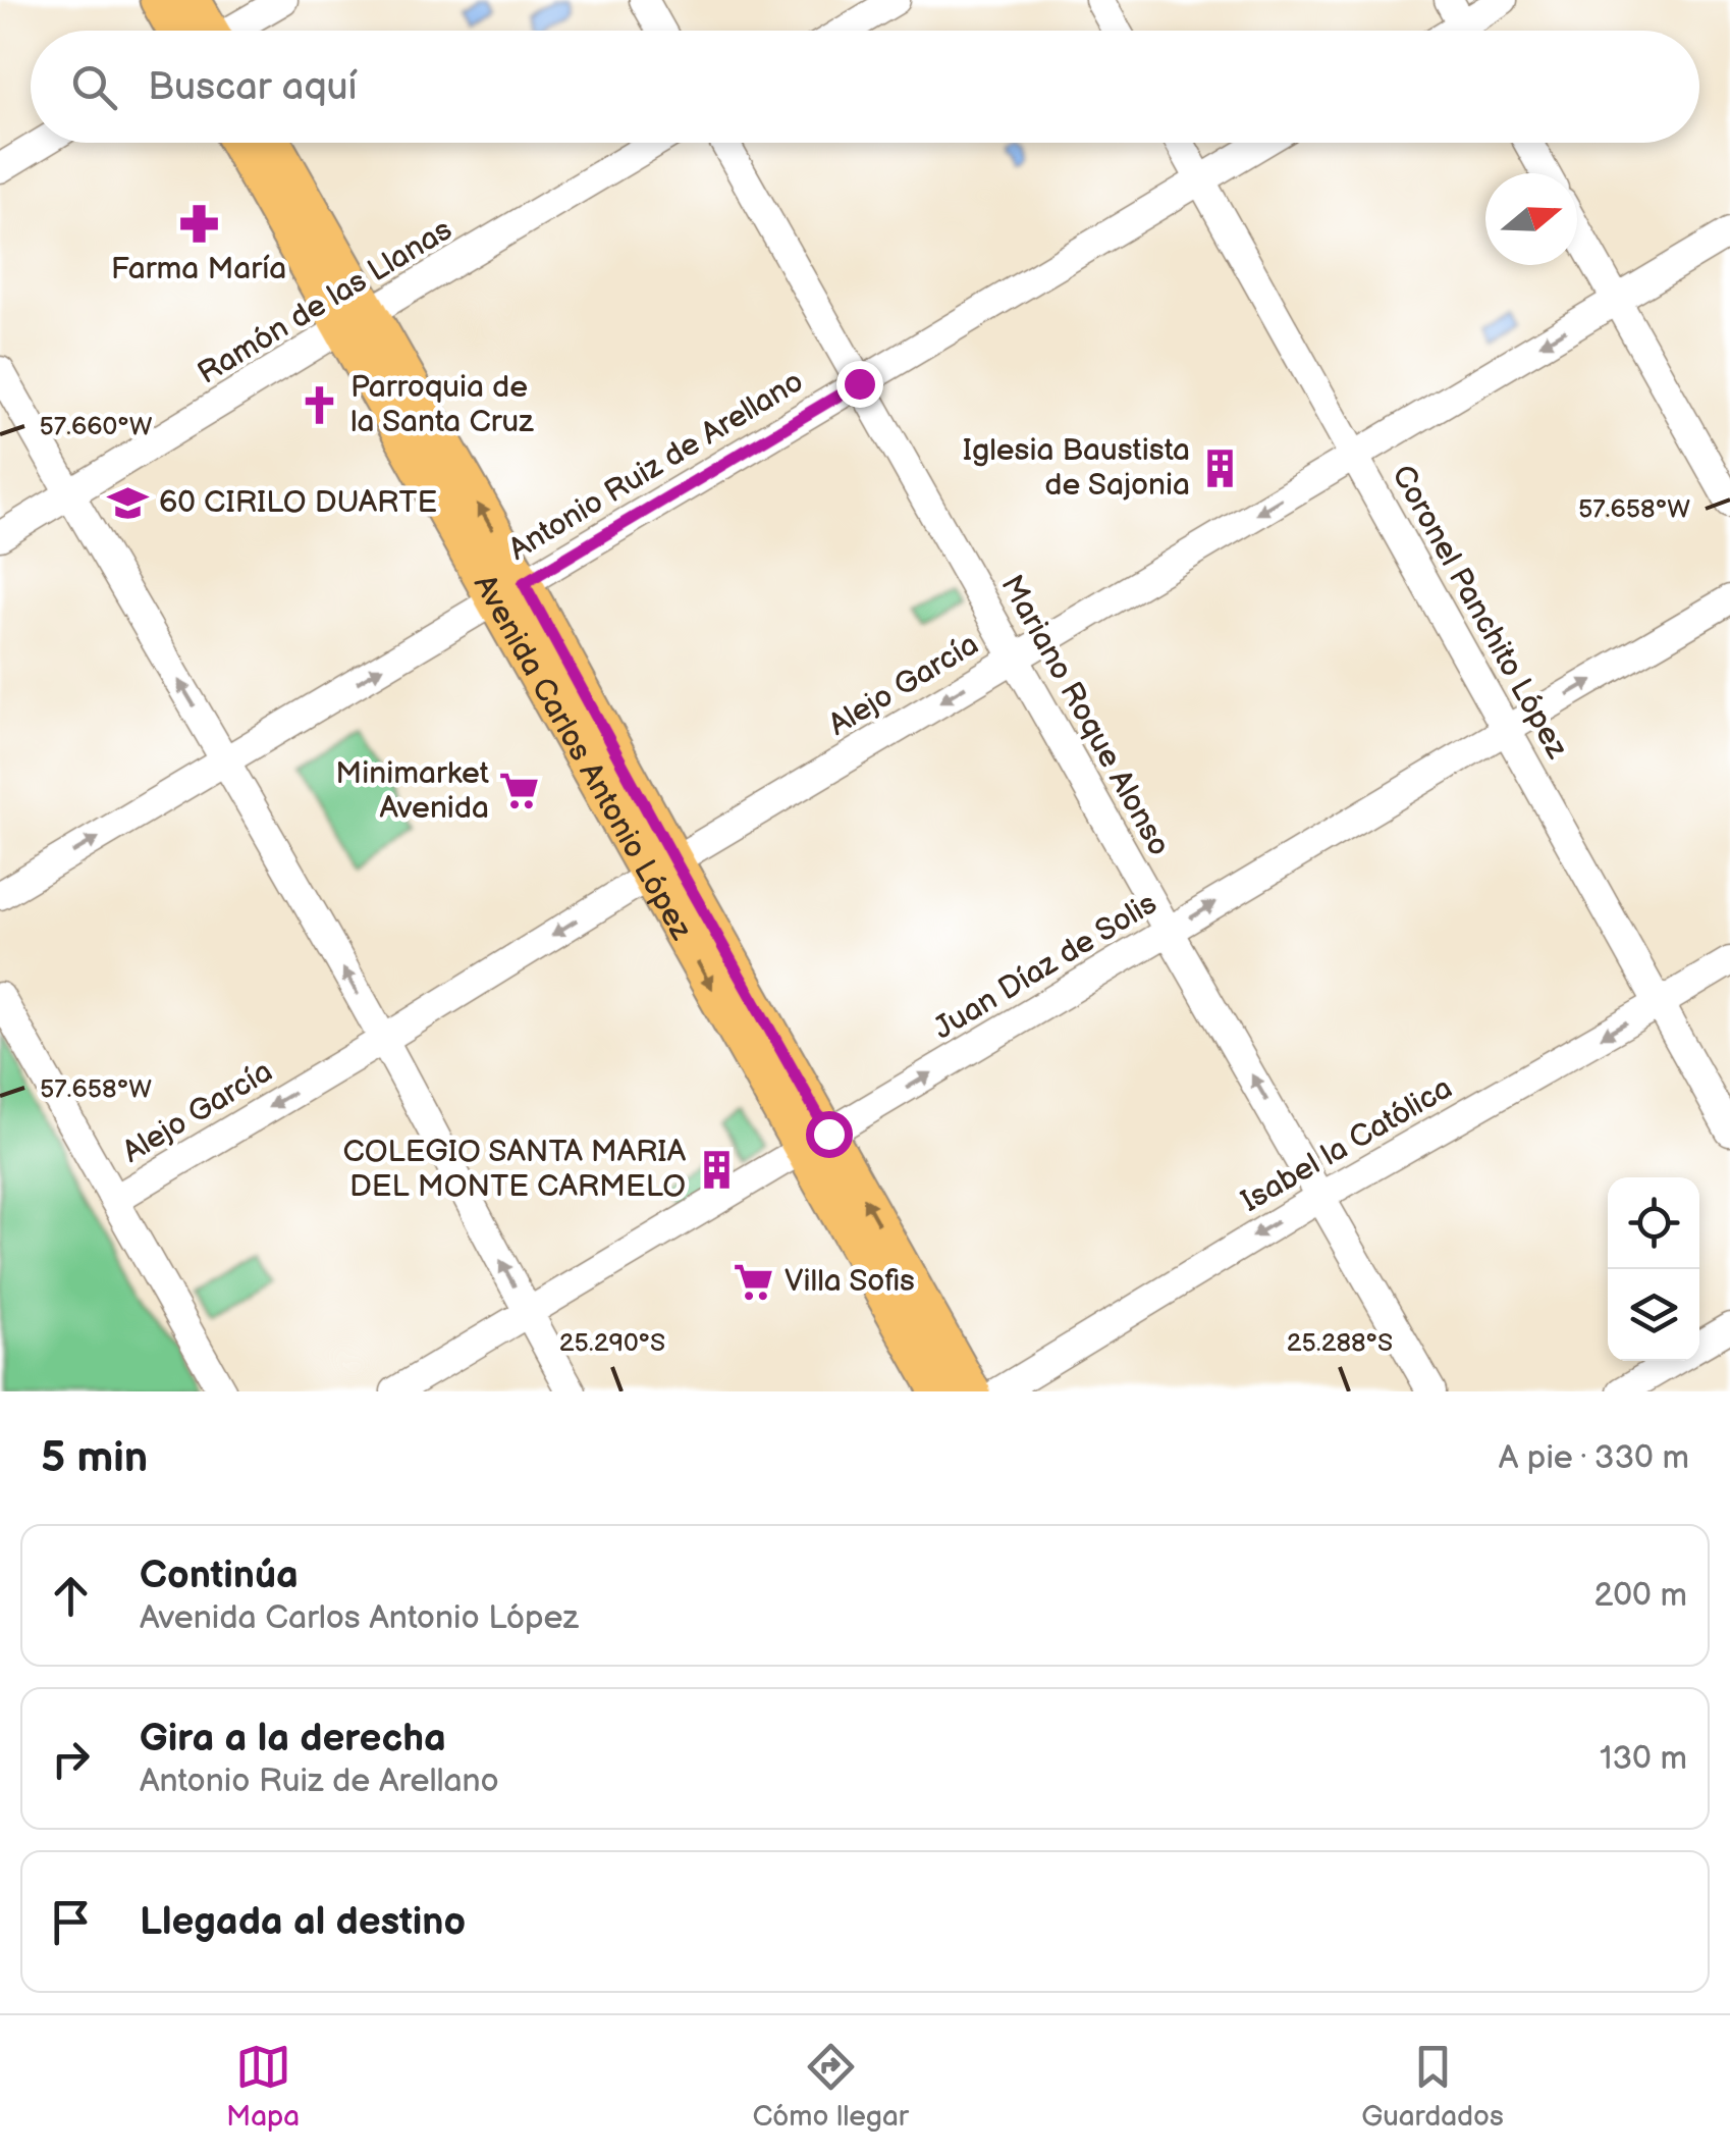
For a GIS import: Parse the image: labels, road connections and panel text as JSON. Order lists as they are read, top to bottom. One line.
{"streets":{"main road":["Avenida Carlos Antonio López"],"street":["Ramón de las Llanas","Antonio Ruiz de Arellano","Coronel Panchito López","Alejo García","Mariano Roque Alonso","Juan Díaz de Solis","Isabel la Católica"]},"crossings":[["Ramón de las Llanas","Avenida Carlos Antonio López"],["Antonio Ruiz de Arellano","Coronel Panchito López"],["Antonio Ruiz de Arellano","Mariano Roque Alonso"],["Antonio Ruiz de Arellano","Avenida Carlos Antonio López"],["Coronel Panchito López","Alejo García"],["Coronel Panchito López","Juan Díaz de Solis"],["Coronel Panchito López","Isabel la Católica"],["Alejo García","Mariano Roque Alonso"],["Alejo García","Avenida Carlos Antonio López"],["Mariano Roque Alonso","Juan Díaz de Solis"],["Mariano Roque Alonso","Isabel la Católica"],["Avenida Carlos Antonio López","Juan Díaz de Solis"]],"one_way":["Antonio Ruiz de Arellano","Alejo García","Juan Díaz de Solis","Isabel la Católica"],"places":{"pharmacy":["Farma María"],"church":["Parroquia de la Santa Cruz"],"building":["Iglesia Baustista de Sajonia","COLEGIO SANTA MARIA DEL MONTE CARMELO"],"school or university":["60 CIRILO DUARTE"],"supermarket":["Minimarket Avenida","Villa Sofis"]},"north":"right","page":{"search":"Buscar aquí","heading":["5 min","A pie · 330 m"],"list":[["Continúa","Avenida Carlos Antonio López","200 m"],["Gira a la derecha","Antonio Ruiz de Arellano","130 m"],"Llegada al destino"],"nav":["Mapa","Cómo llegar","Guardados"]},"coordinates":["57.660°W","57.658°W","25.290°S","25.288°S"]}
